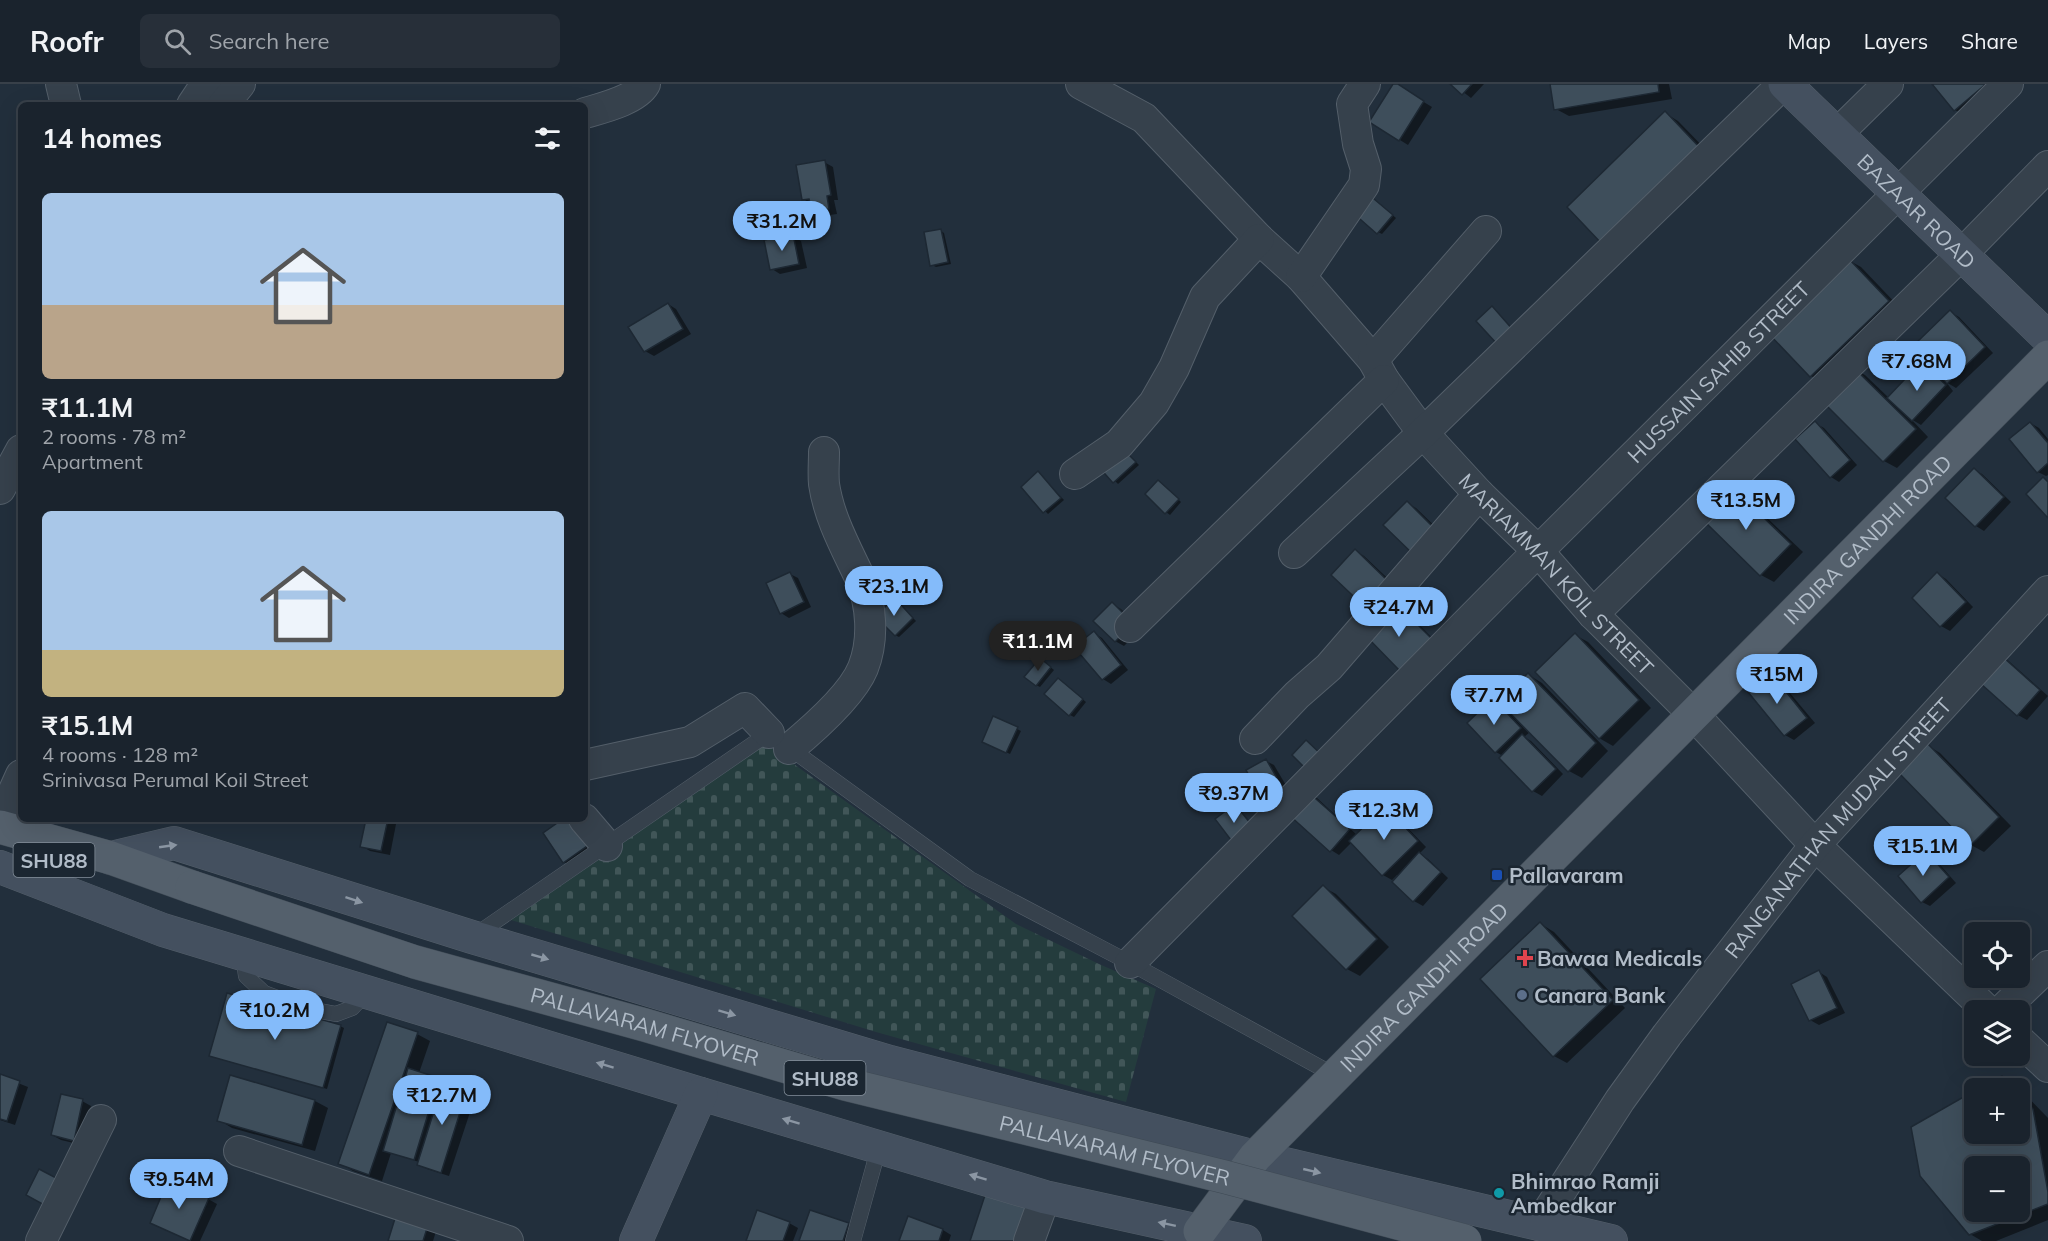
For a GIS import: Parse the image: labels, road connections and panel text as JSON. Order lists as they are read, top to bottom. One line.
{"streets":{"main road":["INDIRA GANDHI ROAD","SHU88","PALLAVARAM FLYOVER"],"street":["BAZAAR ROAD","HUSSAIN SAHIB STREET","MARIAMMAN KOIL STREET","RANGANATHAN MUDALI STREET"]},"crossings":[["BAZAAR ROAD","HUSSAIN SAHIB STREET"],["HUSSAIN SAHIB STREET","MARIAMMAN KOIL STREET"],["INDIRA GANDHI ROAD","MARIAMMAN KOIL STREET"],["MARIAMMAN KOIL STREET","RANGANATHAN MUDALI STREET"],["SHU88","PALLAVARAM FLYOVER"]],"places":{"transit":["Pallavaram"],"health":["Bawaa Medicals"],"other":["Canara Bank","Bhimrao Ramji Ambedkar"]},"page":{"header":"Roofr","search":"Search here","nav":["Map","Layers","Share"],"heading":"14 homes","list":[{"name":"₹11.1M","note":"2 rooms · 78 m² · Apartment"},{"name":"₹15.1M","note":"4 rooms · 128 m² · Srinivasa Perumal Koil Street"}],"price":["₹31.2M","₹7.68M","₹13.5M","₹23.1M","₹24.7M","₹11.1M","₹15M","₹7.7M","₹9.37M","₹12.3M","₹15.1M","₹10.2M","₹12.7M","₹9.54M"],"map_buttons":["+","−"]}}
